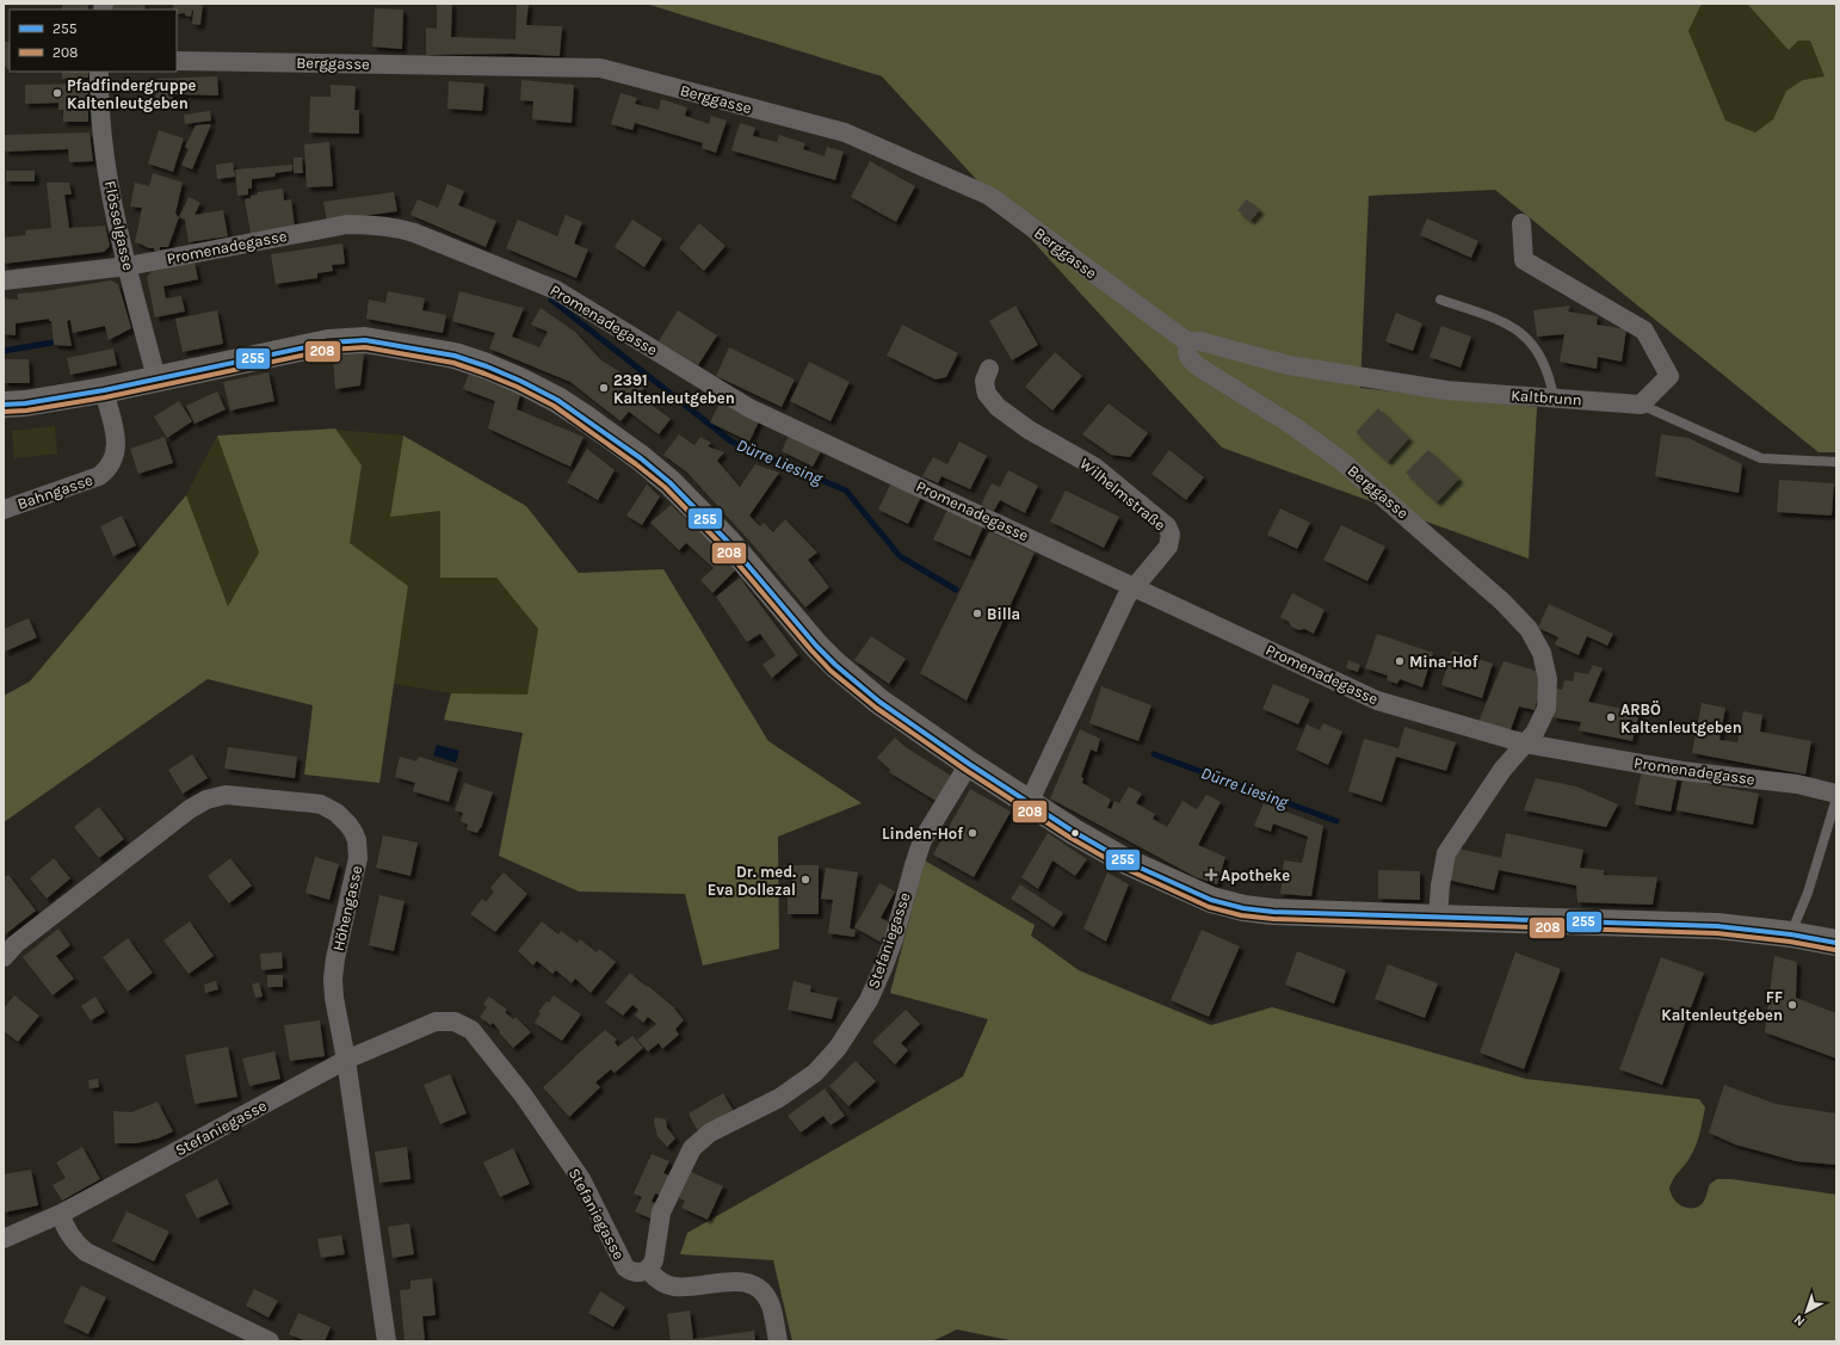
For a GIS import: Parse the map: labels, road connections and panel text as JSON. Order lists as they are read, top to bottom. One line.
{"streets":{"street":["Berggasse","Flösselgasse","Promenadegasse","Kaltbrunn","Bahngasse","Wilhelmstraße","Höhengasse","Stefaniegasse"]},"crossings":[["Berggasse","Promenadegasse"],["Berggasse","Kaltbrunn"],["Flösselgasse","Promenadegasse"],["Promenadegasse","Wilhelmstraße"],["Höhengasse","Stefaniegasse"]],"water":["Dürre Liesing"],"places":{"other":["Pfadfindergruppe Kaltenleutgeben","2391 Kaltenleutgeben","Billa","Mina-Hof","ARBÖ Kaltenleutgeben","Linden-Hof","Dr. med. Eva Dollezal","FF Kaltenleutgeben"],"health":["Apotheke"]},"lines":["transit line 255","transit line 208"],"legend":["255","208"],"north":"bottom left"}
